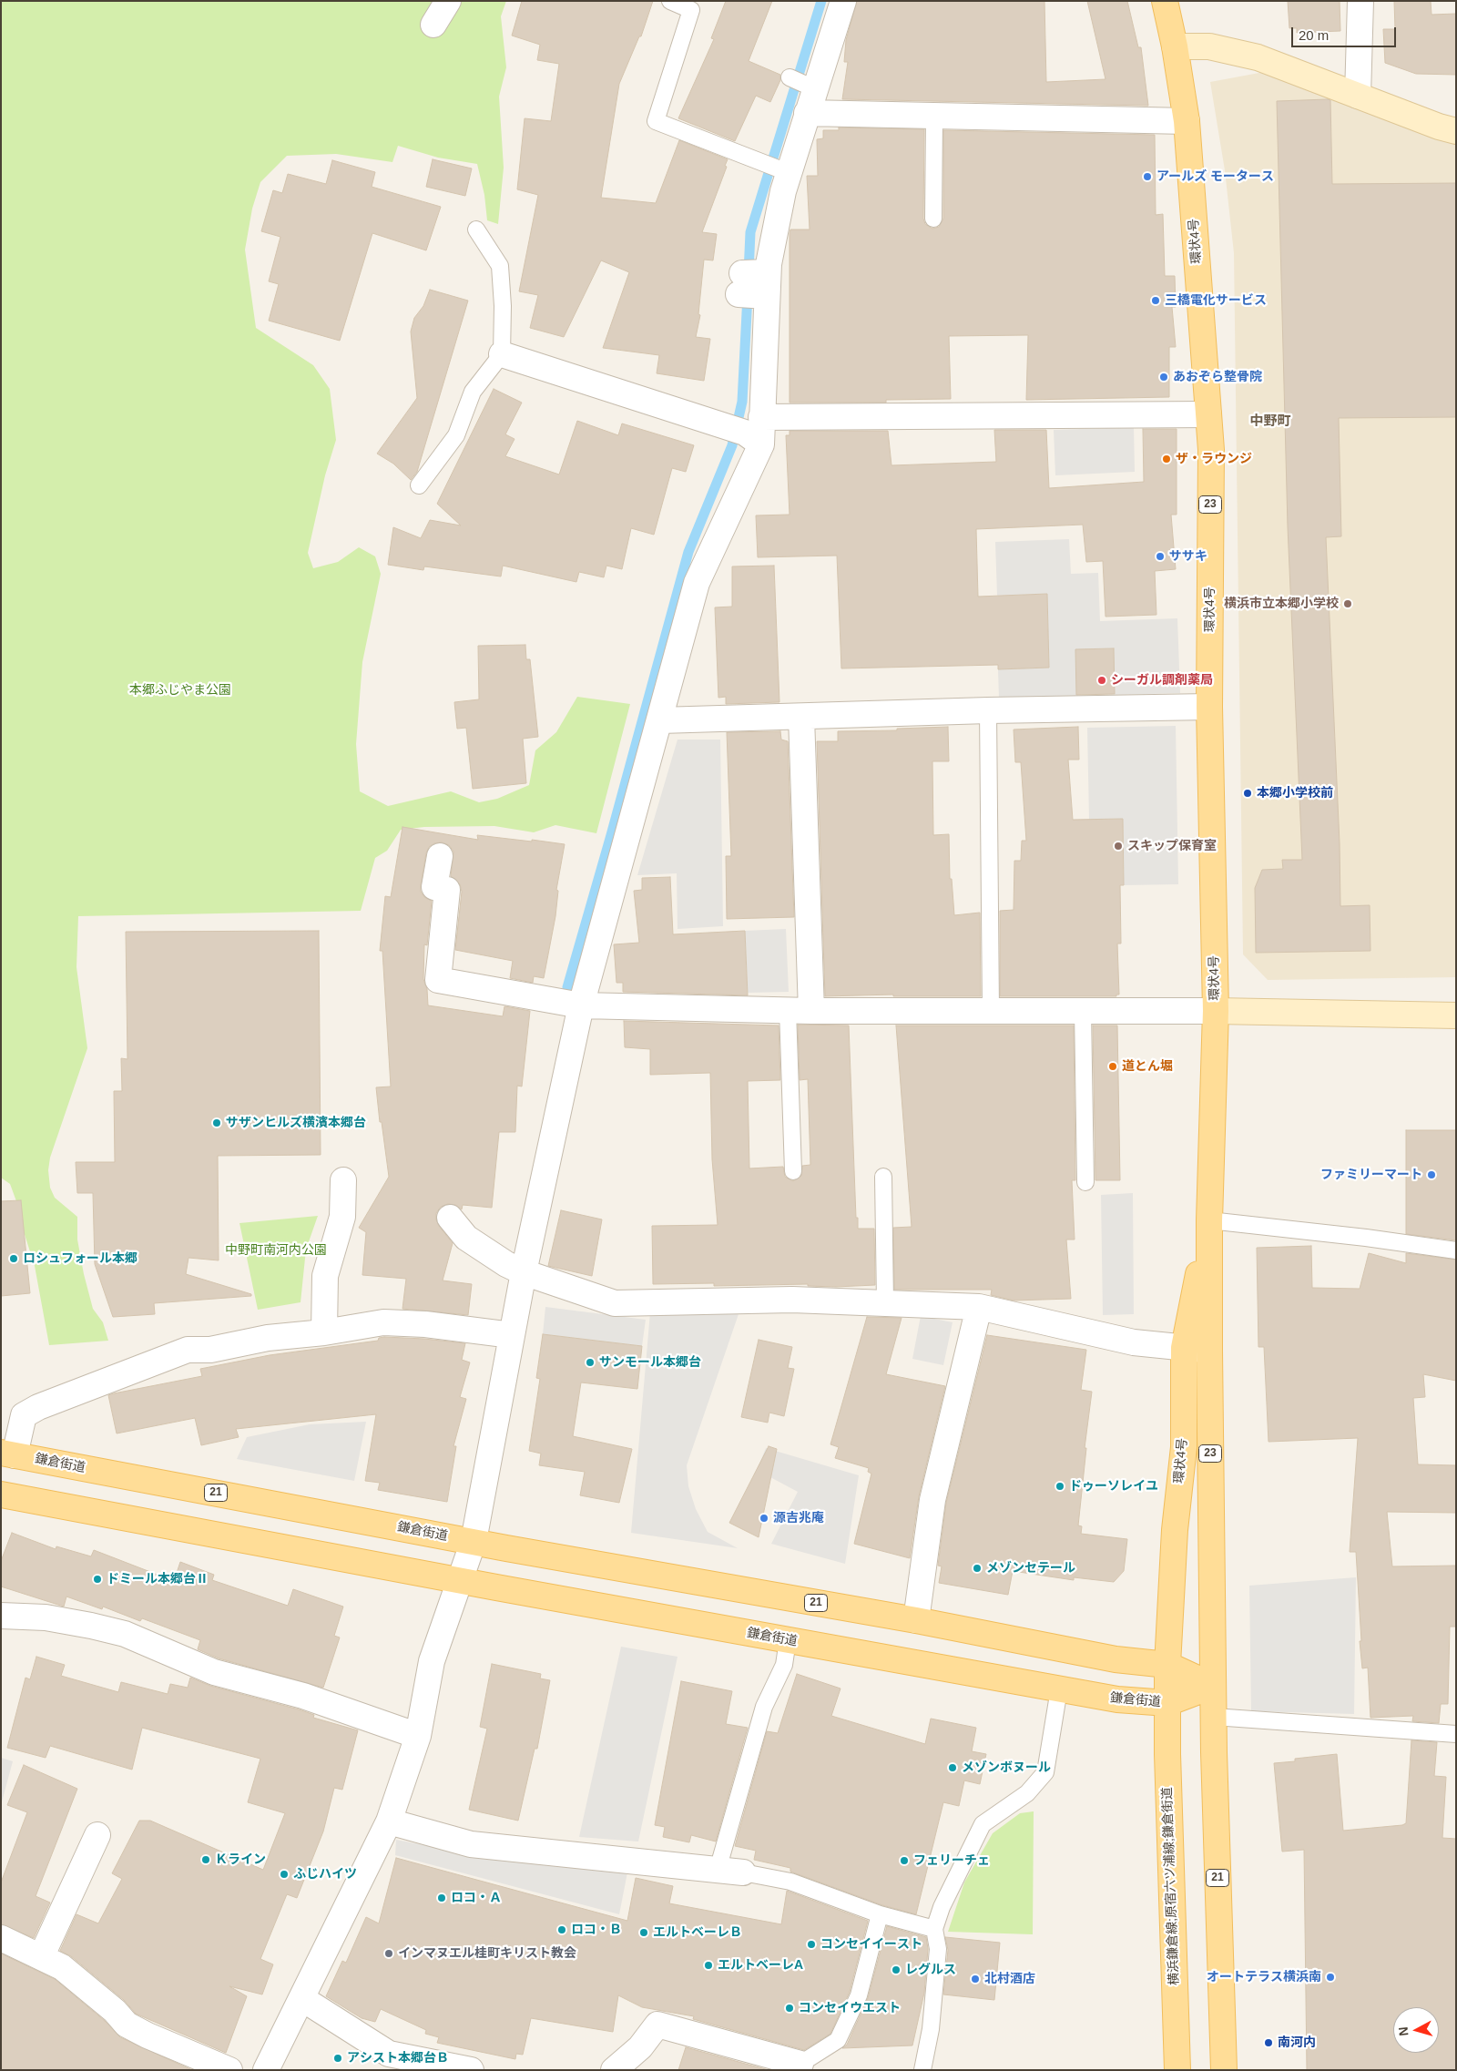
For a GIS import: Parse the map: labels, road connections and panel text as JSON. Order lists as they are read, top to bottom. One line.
{"streets":{"main road":["環状4号","23","鎌倉街道","21","横浜鎌倉線;原宿六ツ浦線;鎌倉街道"]},"crossings":[["環状4号","鎌倉街道"],["環状4号","21"],["環状4号","横浜鎌倉線;原宿六ツ浦線;鎌倉街道"],["鎌倉街道","21"],["鎌倉街道","横浜鎌倉線;原宿六ツ浦線;鎌倉街道"]],"districts":["中野町"],"parks":["本郷ふじやま公園","中野町南河内公園"],"places":["アールズ モータース","三橋電化サービス","あおぞら整骨院","ザ・ラウンジ","ササキ","横浜市立本郷小学校","シーガル調剤薬局","本郷小学校前","スキップ保育室","道とん堀","サザンヒルズ横濱本郷台","ファミリーマート","ロシュフォール本郷","サンモール本郷台","ドゥーソレイユ","源吉兆庵","メゾンセテール","ドミール本郷台Ⅱ","メゾンボヌール","Ｋライン","フェリーチェ","ふじハイツ","ロコ・Ａ","ロコ・Ｂ","エルトベーレＢ","コンセイイースト","インマヌエル桂町キリスト教会","エルトベーレA","レグルス","オートテラス横浜南","北村酒店","コンセイウエスト","南河内","アシスト本郷台Ｂ"],"scale_bar":"20 m","north":"left"}
